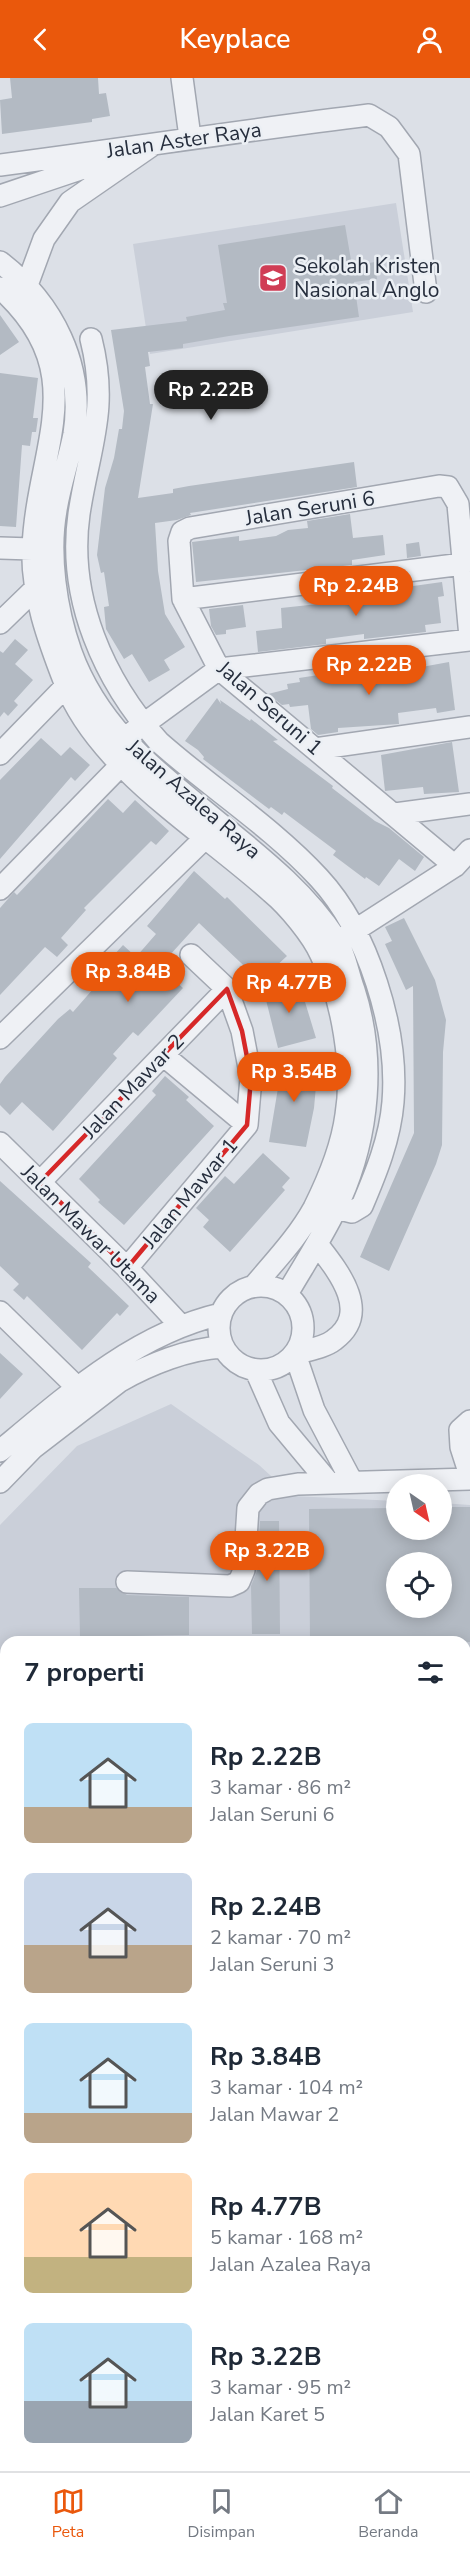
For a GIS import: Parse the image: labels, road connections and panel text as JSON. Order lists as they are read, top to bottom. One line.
{"streets":{"street":["Jalan Aster Raya","Jalan Seruni 6","Jalan Seruni 1","Jalan Azalea Raya","Jalan Mawar 2","Jalan Mawar 1","Jalan Mawar Utama"]},"crossings":[["Jalan Seruni 6","Jalan Seruni 1"],["Jalan Mawar 2","Jalan Mawar 1"],["Jalan Mawar 2","Jalan Mawar Utama"],["Jalan Mawar 1","Jalan Mawar Utama"]],"places":{"school or university":["Sekolah Kristen Nasional Anglo"]},"north":"bottom right","page":{"header":"Keyplace","price":["Rp 2.22B","Rp 2.24B","Rp 2.22B","Rp 3.84B","Rp 4.77B","Rp 3.54B","Rp 3.22B"],"heading":"7 properti","list":[{"name":"Rp 2.22B","note":"3 kamar · 86 m² · Jalan Seruni 6"},{"name":"Rp 2.24B","note":"2 kamar · 70 m² · Jalan Seruni 3"},{"name":"Rp 3.84B","note":"3 kamar · 104 m² · Jalan Mawar 2"},{"name":"Rp 4.77B","note":"5 kamar · 168 m² · Jalan Azalea Raya"},{"name":"Rp 3.22B","note":"3 kamar · 95 m² · Jalan Karet 5"}],"tabs":["Peta","Disimpan","Beranda"]}}
